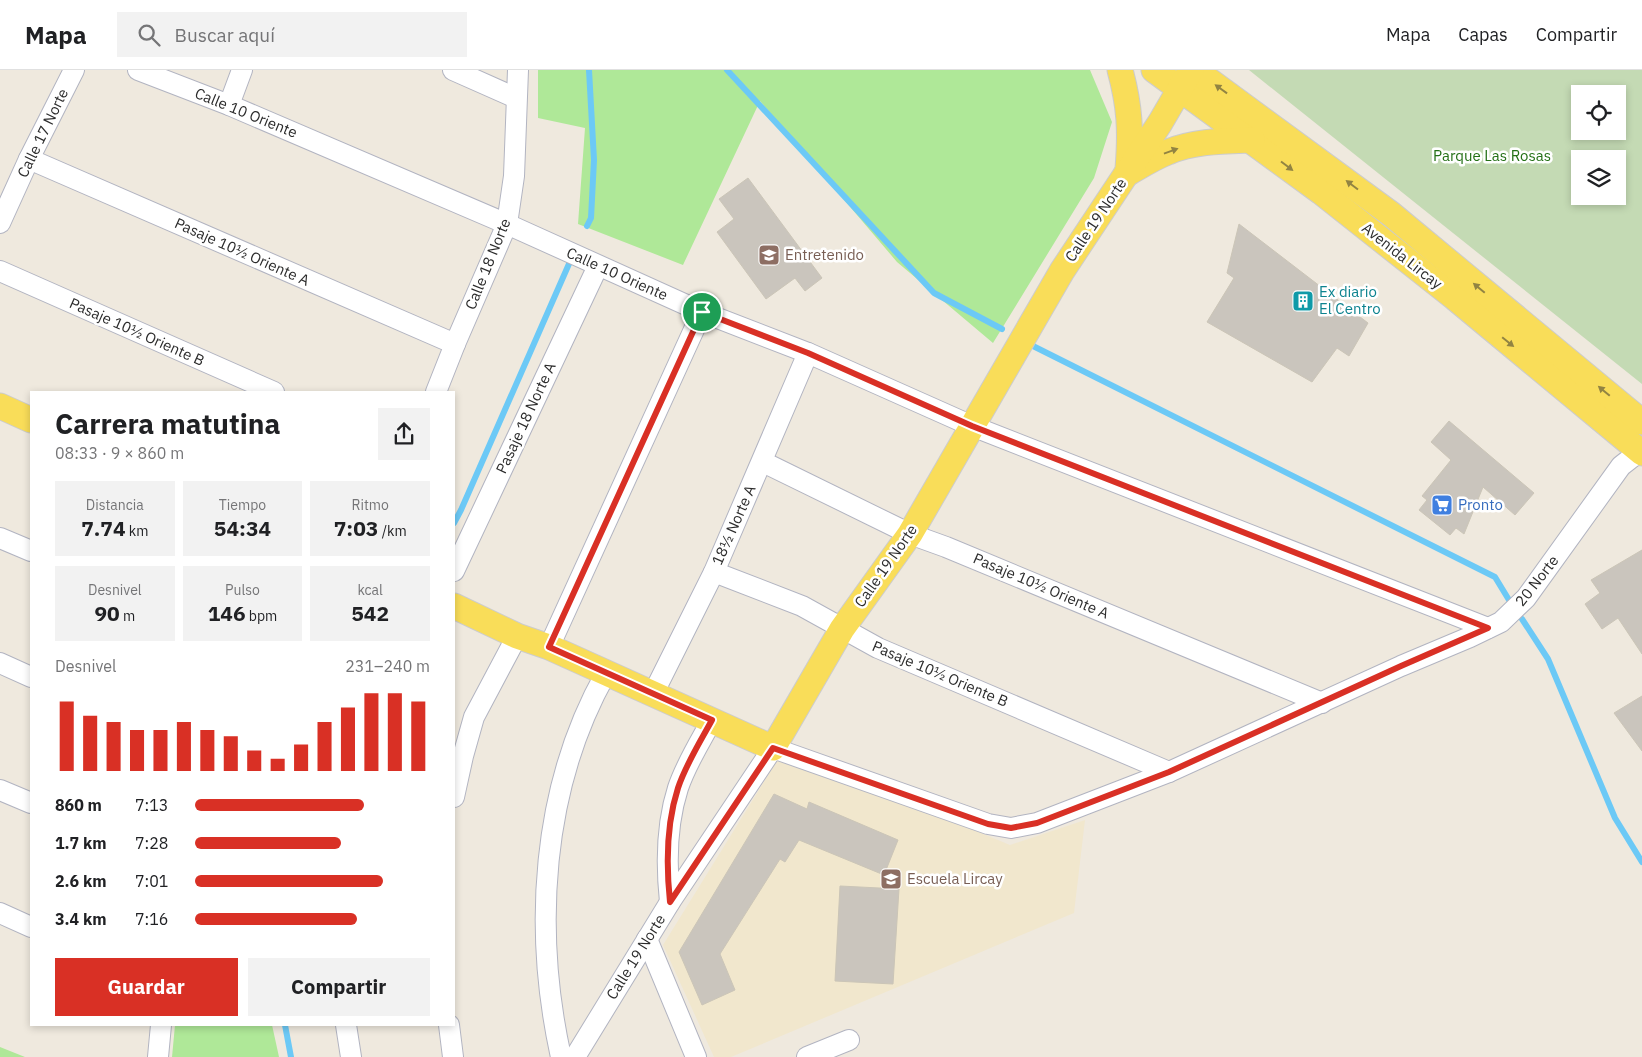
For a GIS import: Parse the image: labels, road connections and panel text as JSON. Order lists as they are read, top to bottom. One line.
{"streets":{"main road":["Calle 19 Norte","Avenida Lircay"],"street":["Calle 10 Oriente","Calle 17 Norte","Pasaje 10½ Oriente A","Calle 18 Norte","Pasaje 10½ Oriente B","Pasaje 18 Norte A","18½ Norte A","20 Norte"]},"crossings":[["Calle 10 Oriente","Calle 19 Norte"],["Calle 10 Oriente","Calle 18 Norte"],["Calle 10 Oriente","Pasaje 18 Norte A"],["Calle 10 Oriente","18½ Norte A"],["Calle 10 Oriente","20 Norte"],["Calle 17 Norte","Pasaje 10½ Oriente A"],["Calle 19 Norte","Pasaje 10½ Oriente A"],["Calle 19 Norte","Avenida Lircay"],["Calle 19 Norte","Pasaje 10½ Oriente B"],["Calle 19 Norte","20 Norte"],["Pasaje 10½ Oriente A","Calle 18 Norte"],["Pasaje 10½ Oriente A","18½ Norte A"],["Pasaje 10½ Oriente A","20 Norte"],["Avenida Lircay","20 Norte"],["Pasaje 10½ Oriente B","18½ Norte A"],["Pasaje 10½ Oriente B","20 Norte"]],"parks":["Parque Las Rosas"],"places":{"school or university":["Entretenido","Escuela Lircay"],"building":["Ex diario El Centro"],"supermarket":["Pronto"]},"page":{"header":"Mapa","search":"Buscar aquí","nav":["Mapa","Capas","Compartir"],"heading":["Carrera matutina","08:33 · 9 × 860 m"],"stats":[["Distancia","7.74 km"],["Tiempo","54:34"],["Ritmo","7:03 /km"],["Desnivel","90 m"],["Pulso","146 bpm"],["kcal","542"]],"chart":["Desnivel","231–240 m"],"list":[{"name":"860 m","note":"7:13"},{"name":"1.7 km","note":"7:28"},{"name":"2.6 km","note":"7:01"},{"name":"3.4 km","note":"7:16"}],"buttons":["Guardar","Compartir"]}}
